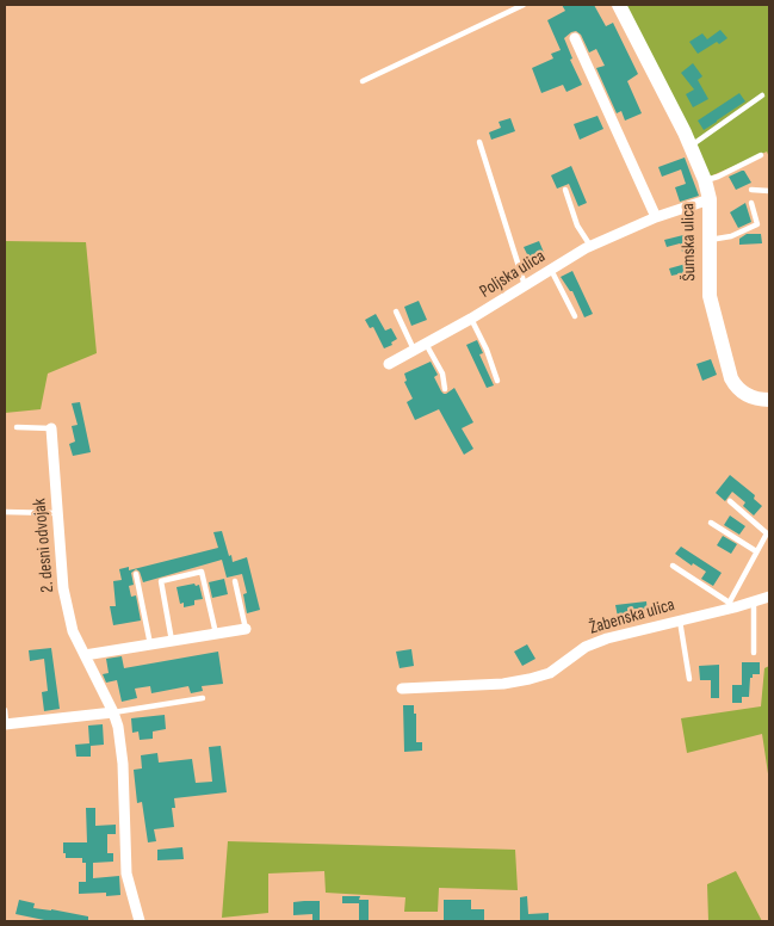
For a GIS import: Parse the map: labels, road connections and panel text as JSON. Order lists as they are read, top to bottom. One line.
{"streets":{"street":["Šumska ulica","Poljska ulica","2. desni odvojak","Žabenska ulica"]},"crossings":[["Šumska ulica","Poljska ulica"]]}
